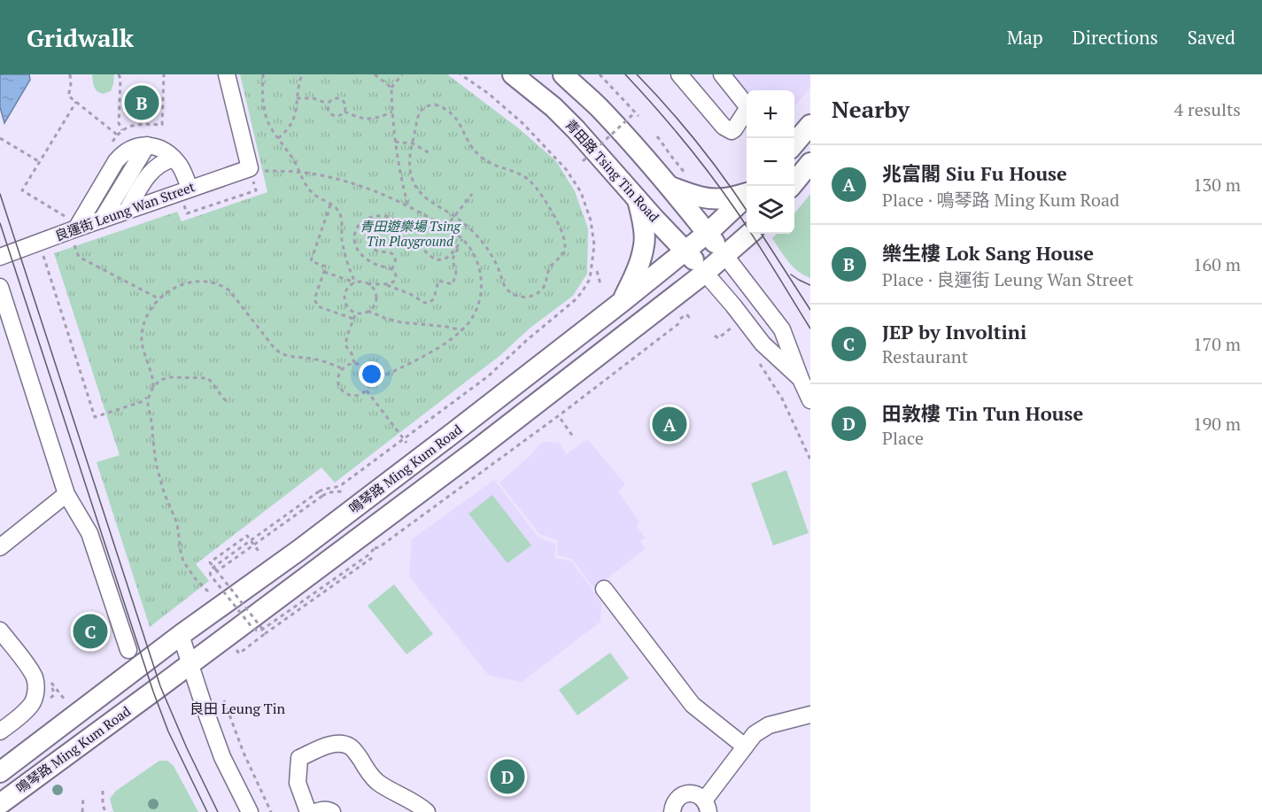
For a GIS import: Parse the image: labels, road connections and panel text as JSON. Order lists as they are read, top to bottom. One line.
{"streets":{"main road":["青田路 Tsing Tin Road","鳴琴路 Ming Kum Road"],"street":["良運街 Leung Wan Street"]},"crossings":[["青田路 Tsing Tin Road","鳴琴路 Ming Kum Road"]],"districts":["良田 Leung Tin"],"parks":["青田遊樂場 Tsing Tin Playground"],"page":{"header":"Gridwalk","nav":["Map","Directions","Saved"],"heading":["Nearby","4 results"],"pins":["B","A","C","D"],"map_buttons":["+","−"],"list":[{"mark":"A","name":"兆富閣 Siu Fu House","note":"Place · 鳴琴路 Ming Kum Road","value":"130 m"},{"mark":"B","name":"樂生樓 Lok Sang House","note":"Place · 良運街 Leung Wan Street","value":"160 m"},{"mark":"C","name":"JEP by Involtini","note":"Restaurant","value":"170 m"},{"mark":"D","name":"田敦樓 Tin Tun House","note":"Place","value":"190 m"}]}}
